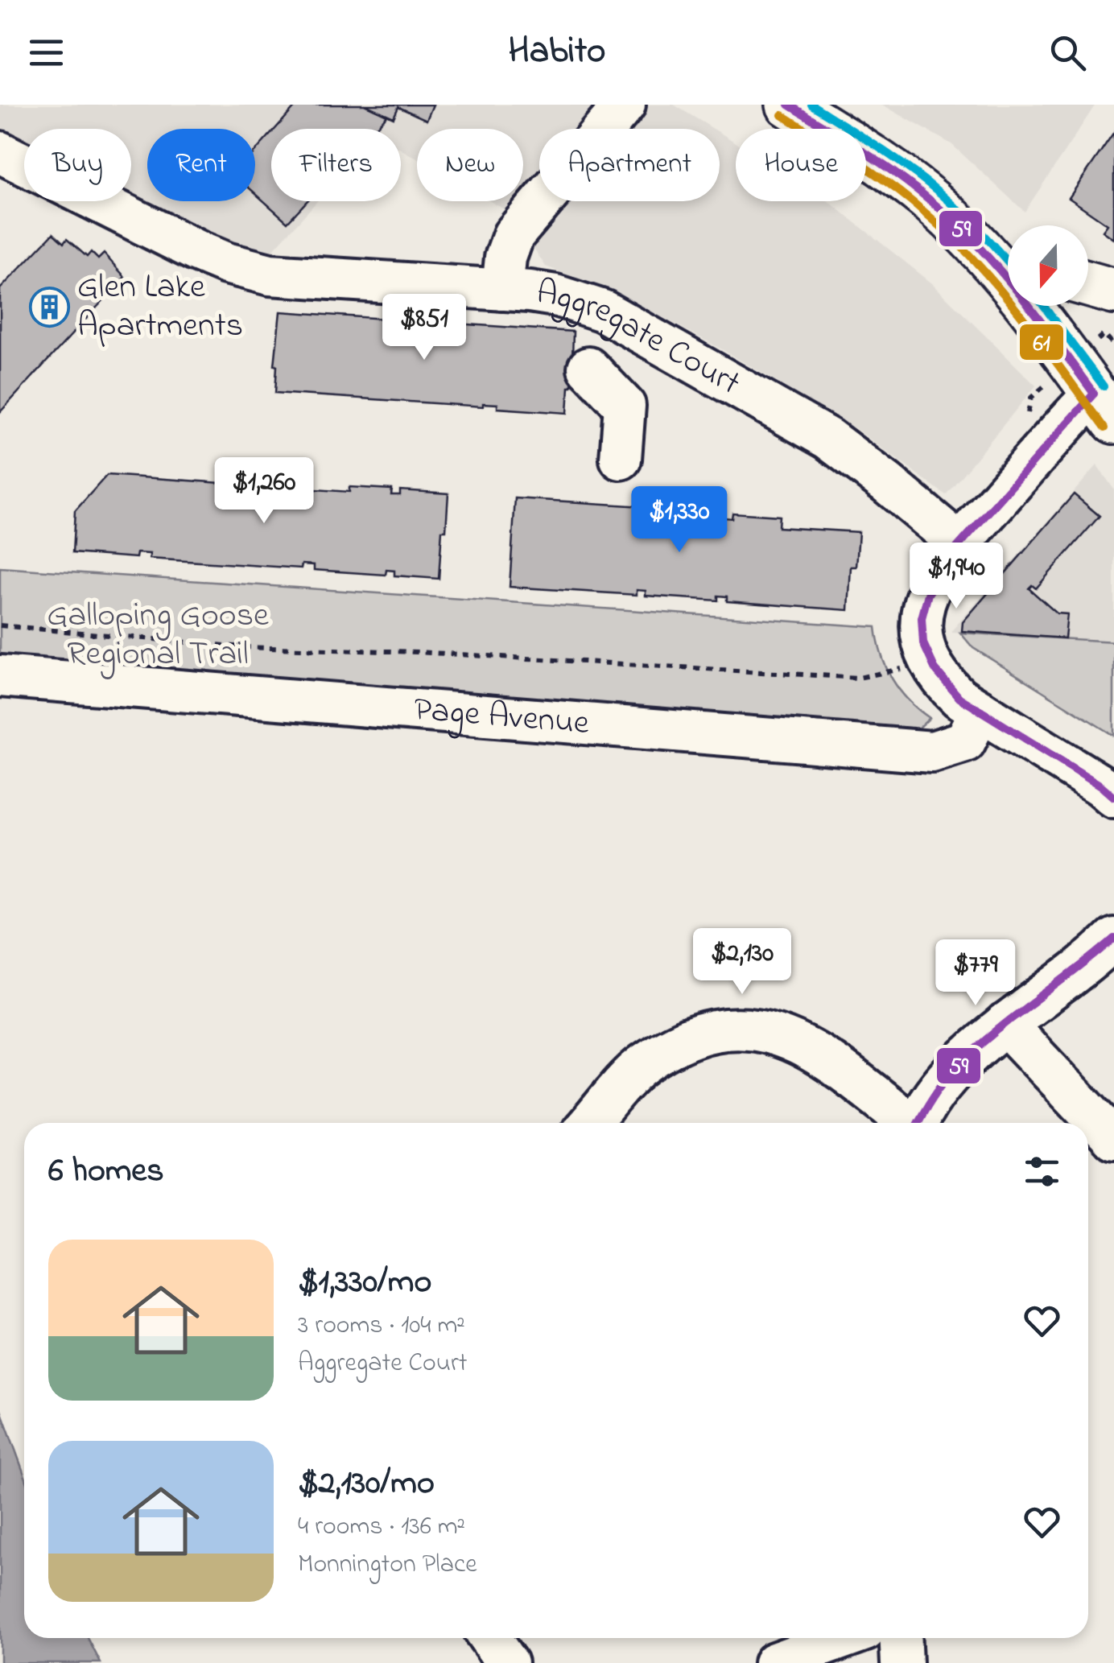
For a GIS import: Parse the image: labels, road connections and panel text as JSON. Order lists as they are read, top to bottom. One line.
{"streets":{"street":["Aggregate Court","Page Avenue"]},"parks":["Galloping Goose Regional Trail"],"places":{"building":["Glen Lake Apartments"]},"lines":["transit line 59","transit line 61"],"north":"bottom","page":{"header":"Habito","chip":["Buy","Rent","Filters","New","Apartment","House"],"price":["$851","$1,260","$1,330","$1,940","$2,130","$779"],"heading":"6 homes","list":[{"name":"$1,330/mo","note":"3 rooms · 104 m² · Aggregate Court"},{"name":"$2,130/mo","note":"4 rooms · 136 m² · Monnington Place"}]}}
